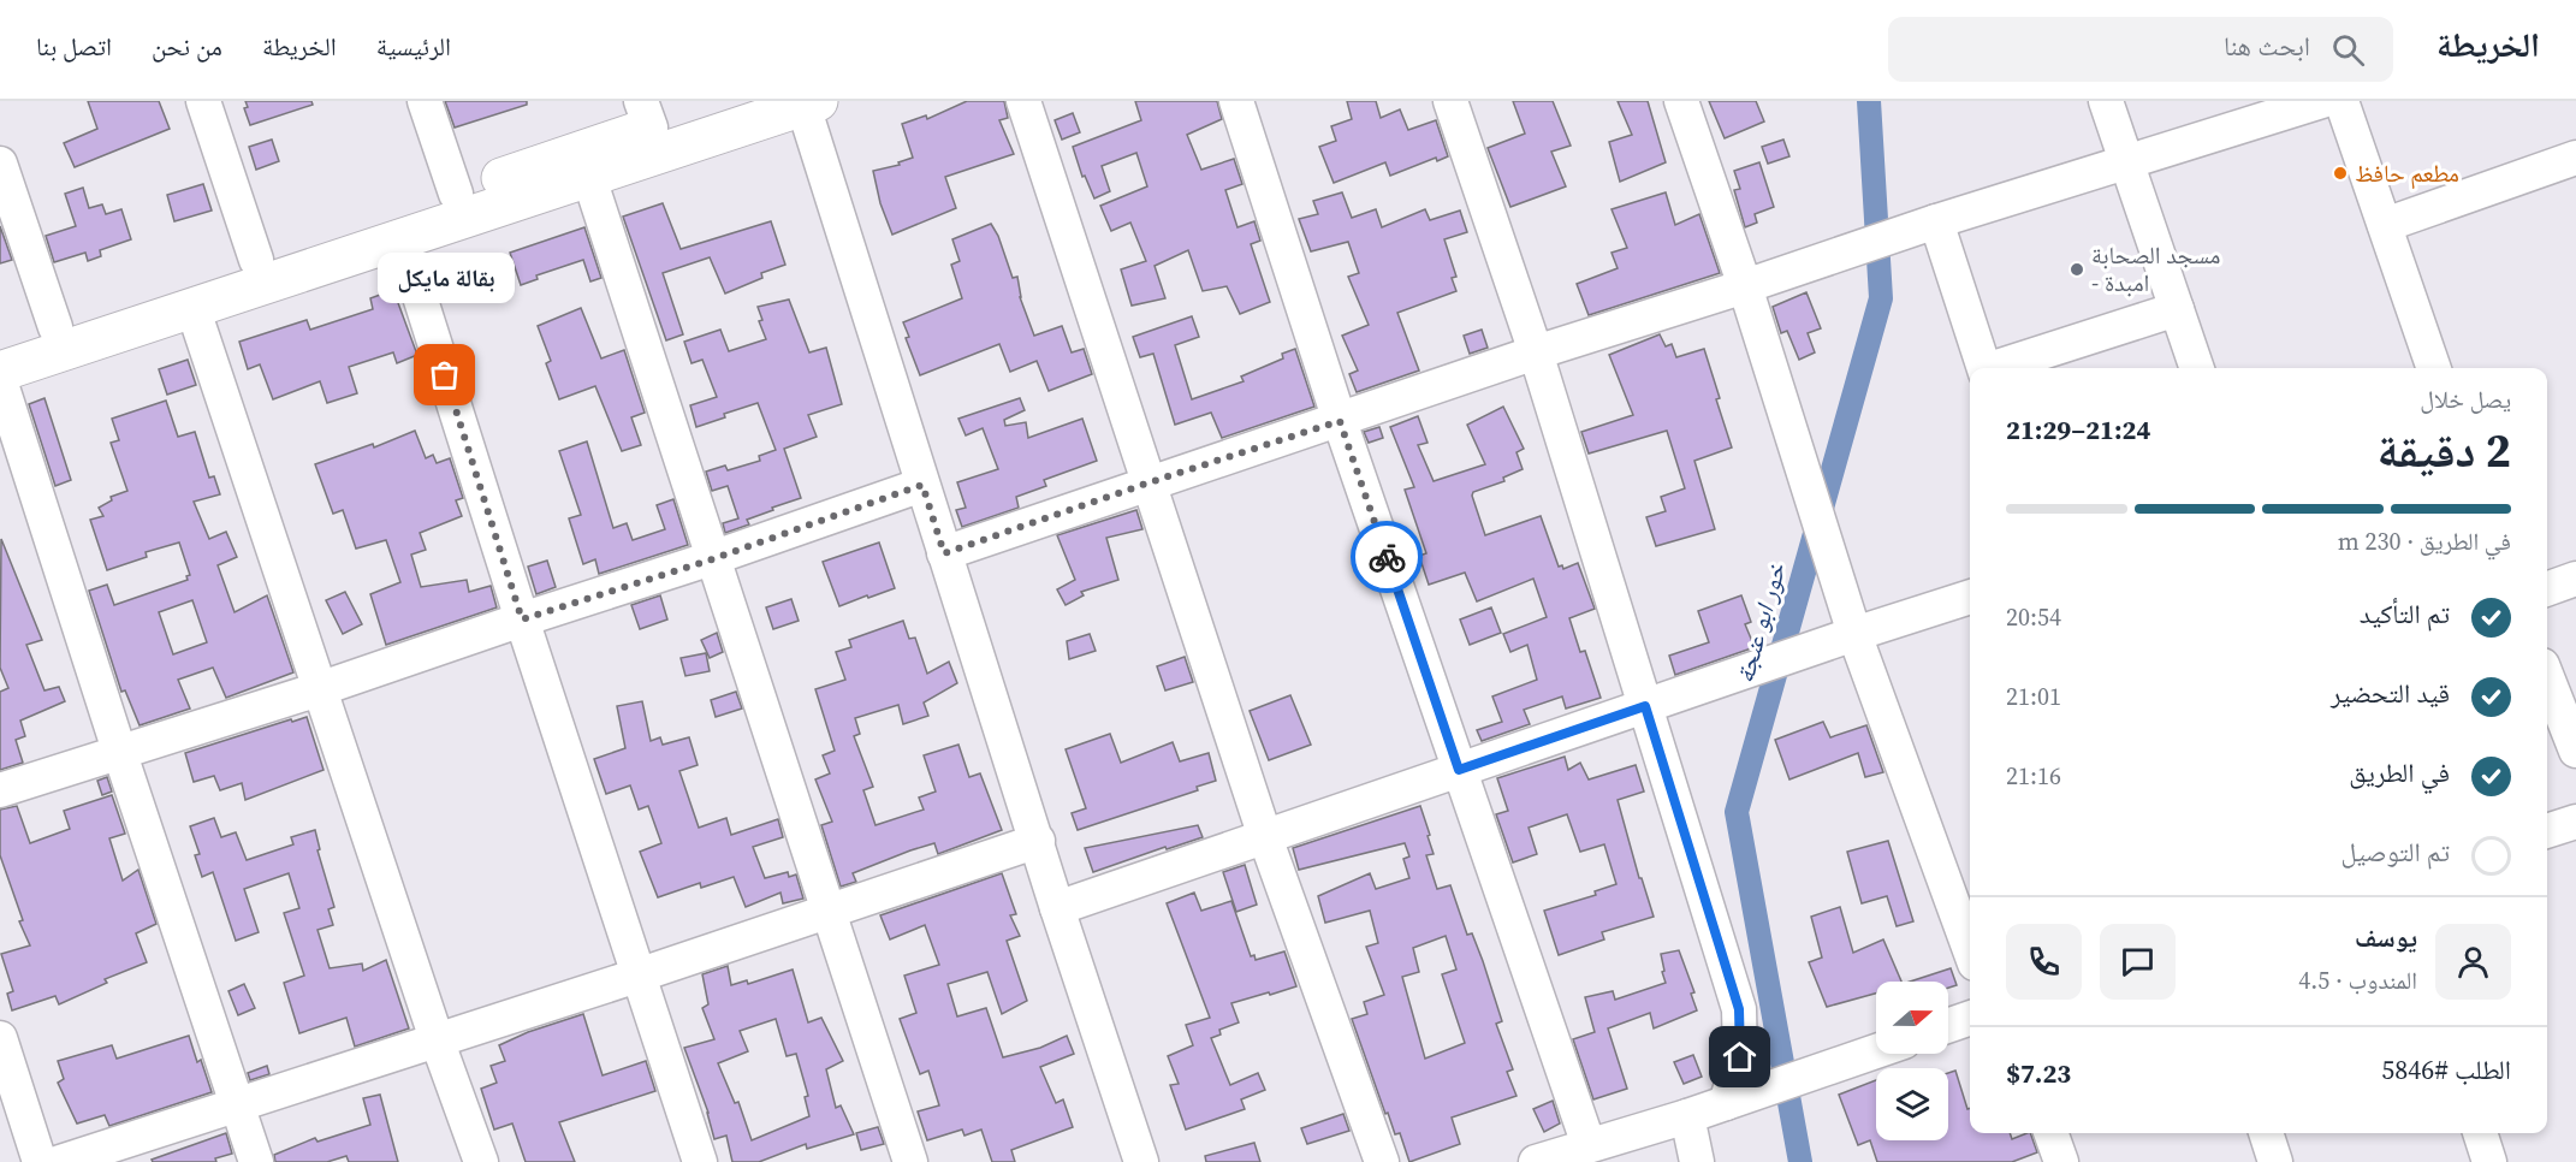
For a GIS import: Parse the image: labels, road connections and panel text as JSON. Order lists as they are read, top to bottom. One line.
{"water":["خور ابو عنجة"],"places":["مطعم حافظ","مسجد الصحابة - امبدة","بقالة مايكل"],"north":"right","page":{"header":"الخريطة","search":"ابحث هنا","nav":["الرئيسية","الخريطة","من نحن","اتصل بنا"],"bubble":"بقالة مايكل","heading":["2 دقيقة","يصل خلال","21:24–21:29"],"panel":["يوسف","المندوب · 4.5","الطلب #5846","$7.23"],"bar":"في الطريق · 230 m","list":[["تم التأكيد","20:54"],["قيد التحضير","21:01"],["في الطريق","21:16"],"تم التوصيل"]}}
